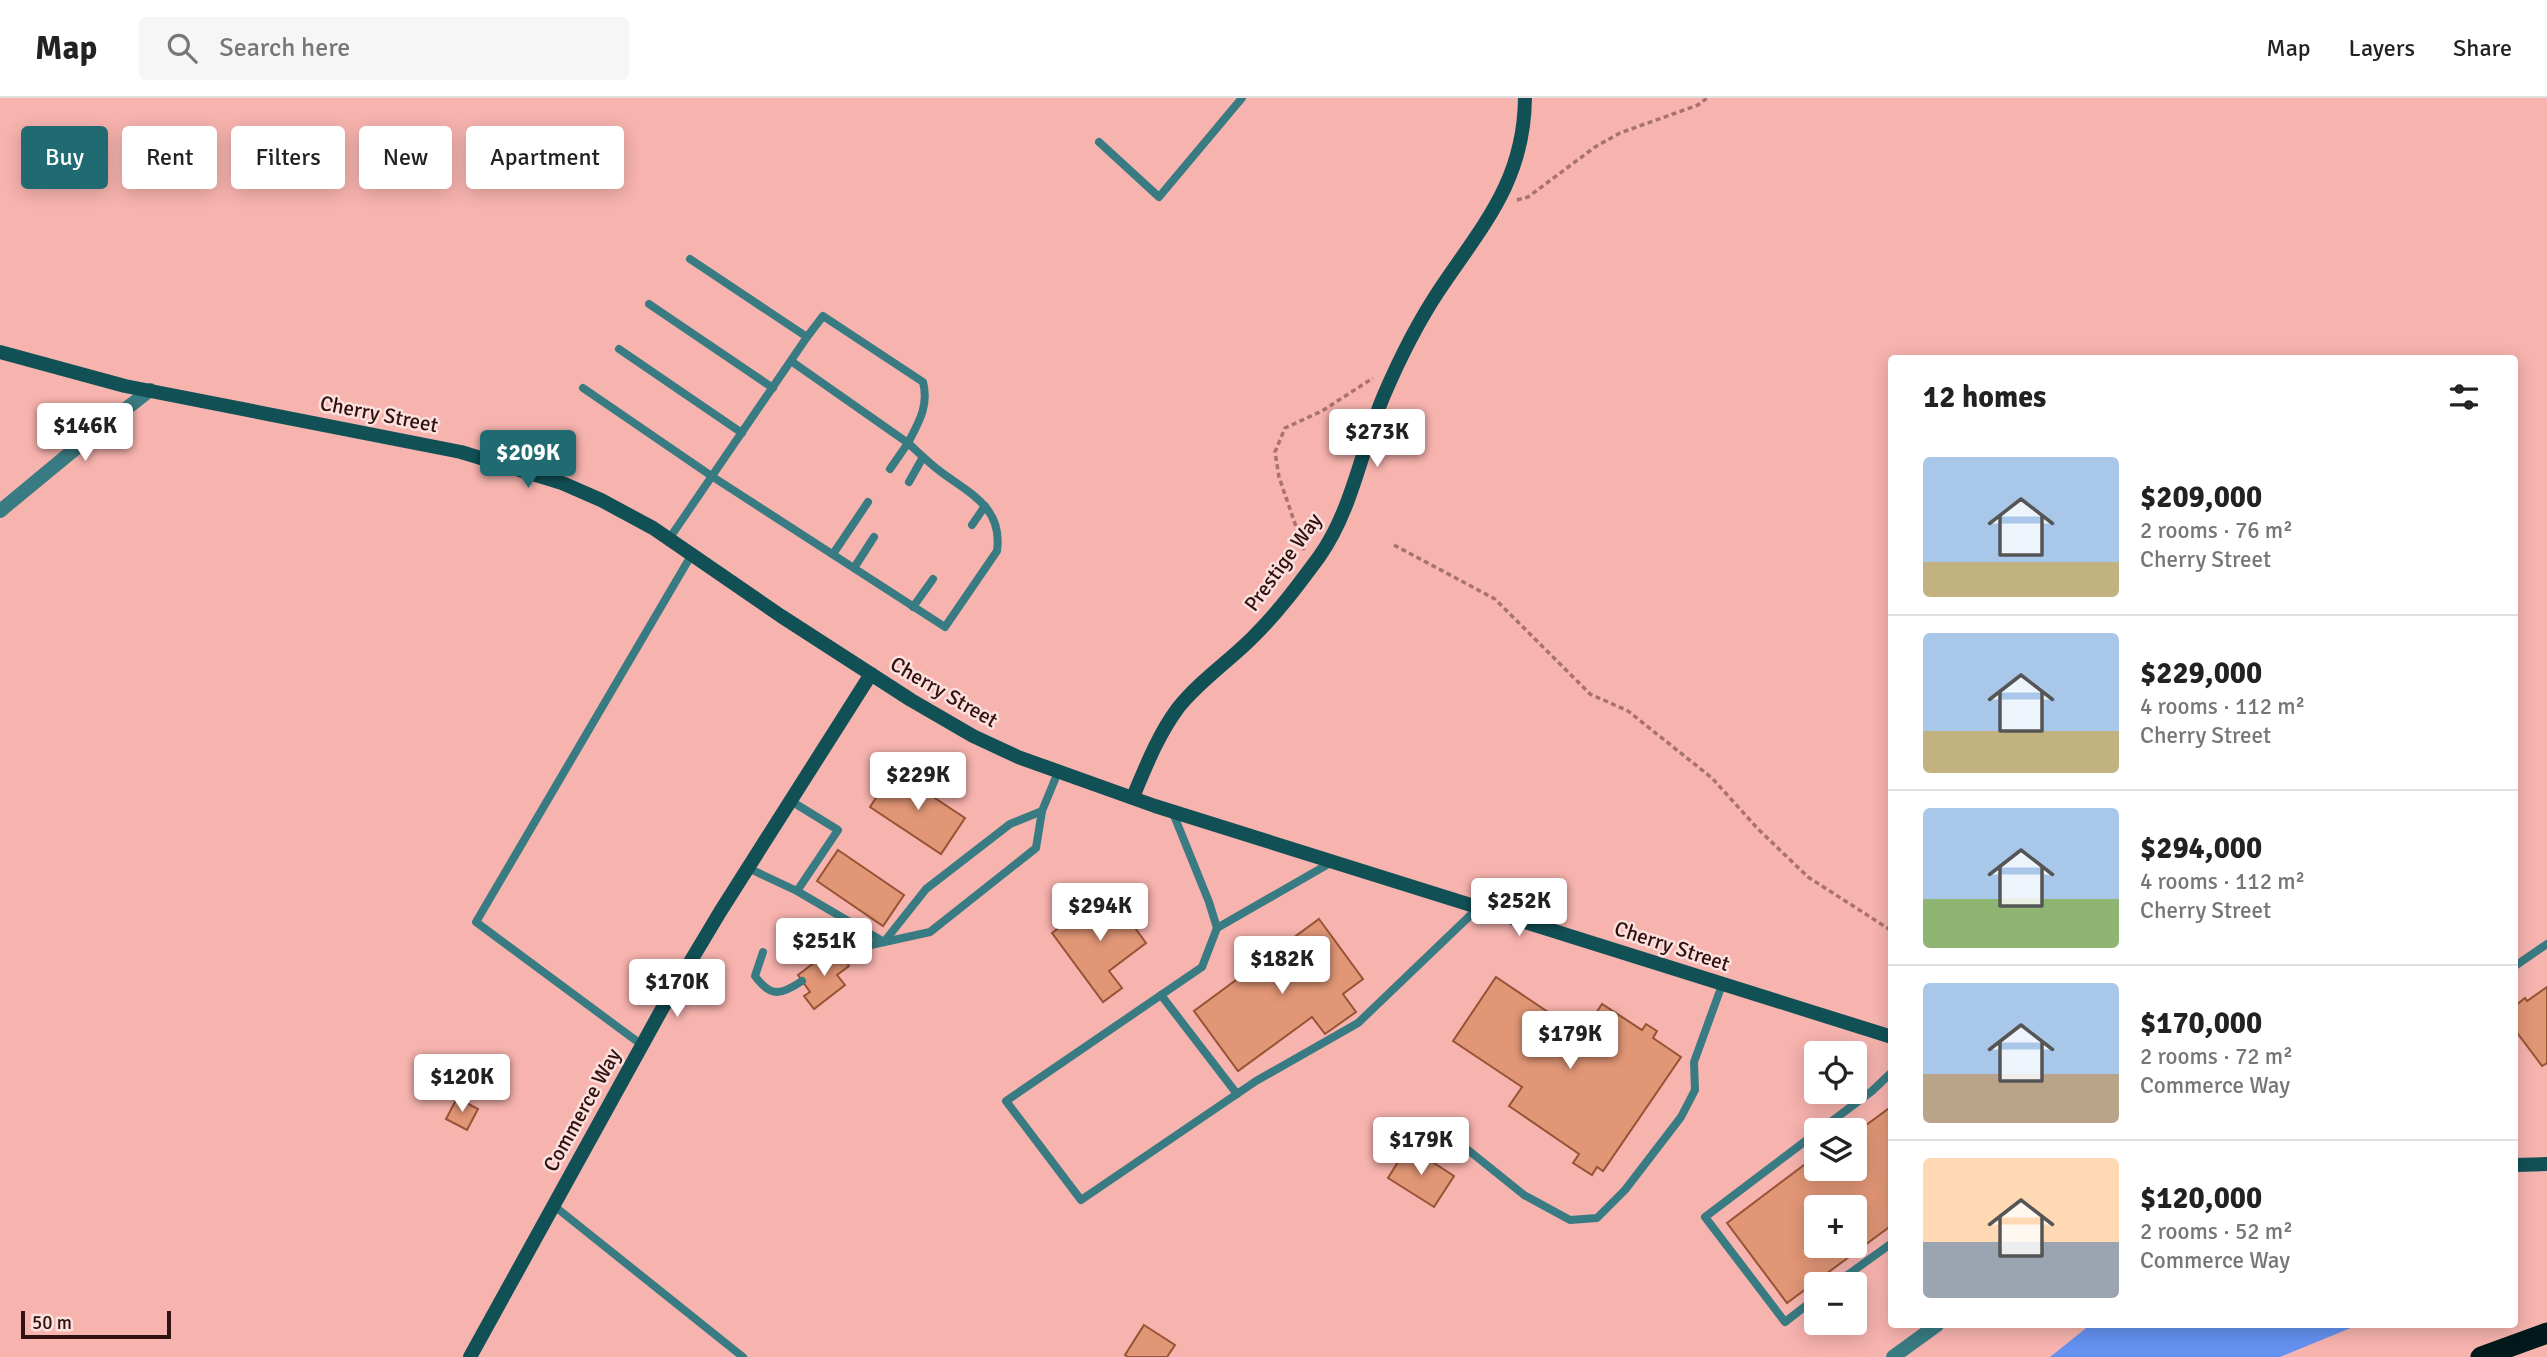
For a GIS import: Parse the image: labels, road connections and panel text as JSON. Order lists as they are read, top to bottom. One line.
{"streets":{"main road":["Cherry Street","Prestige Way","Commerce Way"]},"crossings":[["Cherry Street","Prestige Way"],["Cherry Street","Commerce Way"]],"scale_bar":"50 m","page":{"header":"Map","search":"Search here","nav":["Map","Layers","Share"],"chip":["Buy","Rent","Filters","New","Apartment"],"heading":"12 homes","price":["$146K","$273K","$209K","$229K","$252K","$294K","$251K","$182K","$170K","$179K","$120K","$179K"],"list":[{"name":"$209,000","note":"2 rooms · 76 m² · Cherry Street"},{"name":"$229,000","note":"4 rooms · 112 m² · Cherry Street"},{"name":"$294,000","note":"4 rooms · 112 m² · Cherry Street"},{"name":"$170,000","note":"2 rooms · 72 m² · Commerce Way"},{"name":"$120,000","note":"2 rooms · 52 m² · Commerce Way"}],"map_buttons":["+","−"],"scale":"50 m"}}
